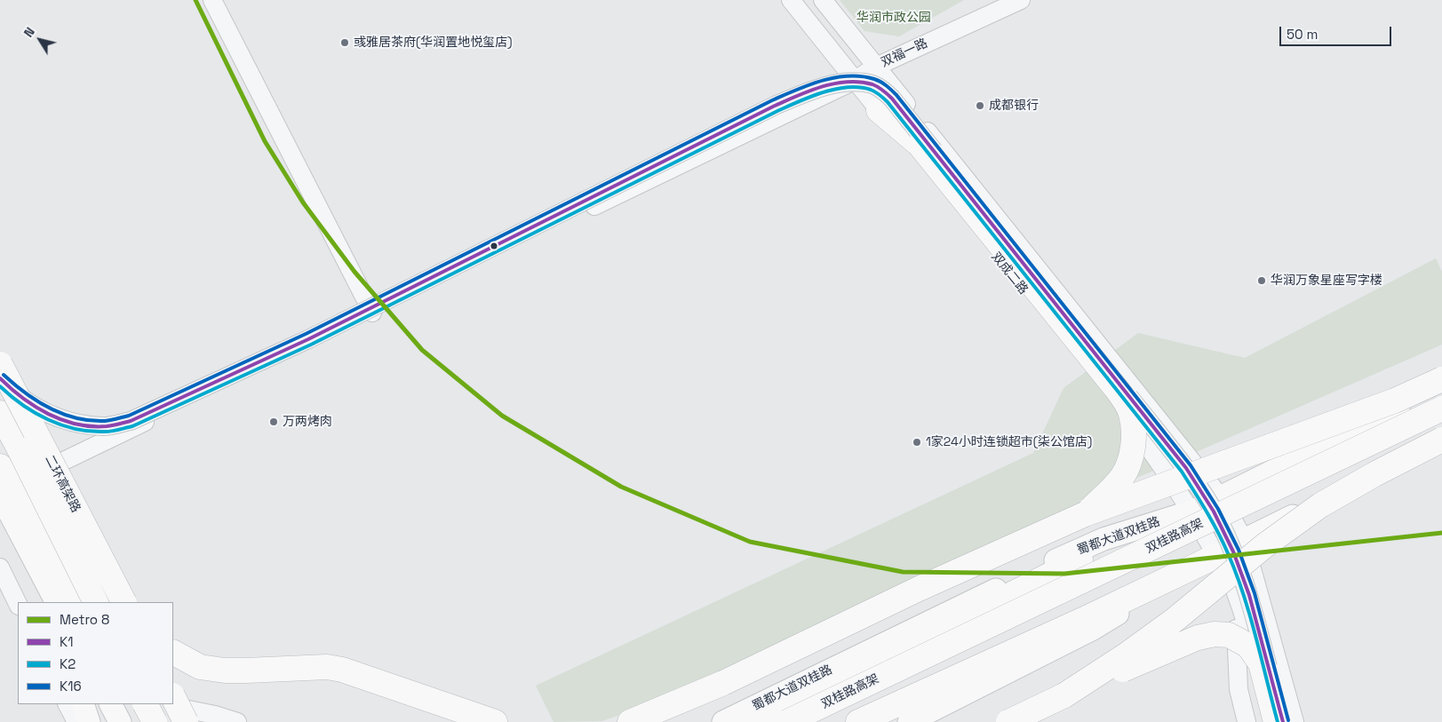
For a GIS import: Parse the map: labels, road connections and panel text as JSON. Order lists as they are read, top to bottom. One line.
{"streets":{"highway":["二环高架路","双桂路高架"],"main road":["蜀都大道双桂路"],"street":["双福一路","双成二路"]},"crossings":[["双福一路","双成二路"],["双成二路","蜀都大道双桂路"]],"parks":["华润市政公园"],"places":["彧雅居茶府(华润置地悦玺店)","成都银行","华润万象星座写字楼","万两烤肉","1家24小时连锁超市(柒公馆店)"],"lines":["metro line 8","transit line K16","transit line K1","transit line K2"],"legend":["Metro 8","K1","K2","K16"],"scale_bar":"50 m","north":"top left"}
